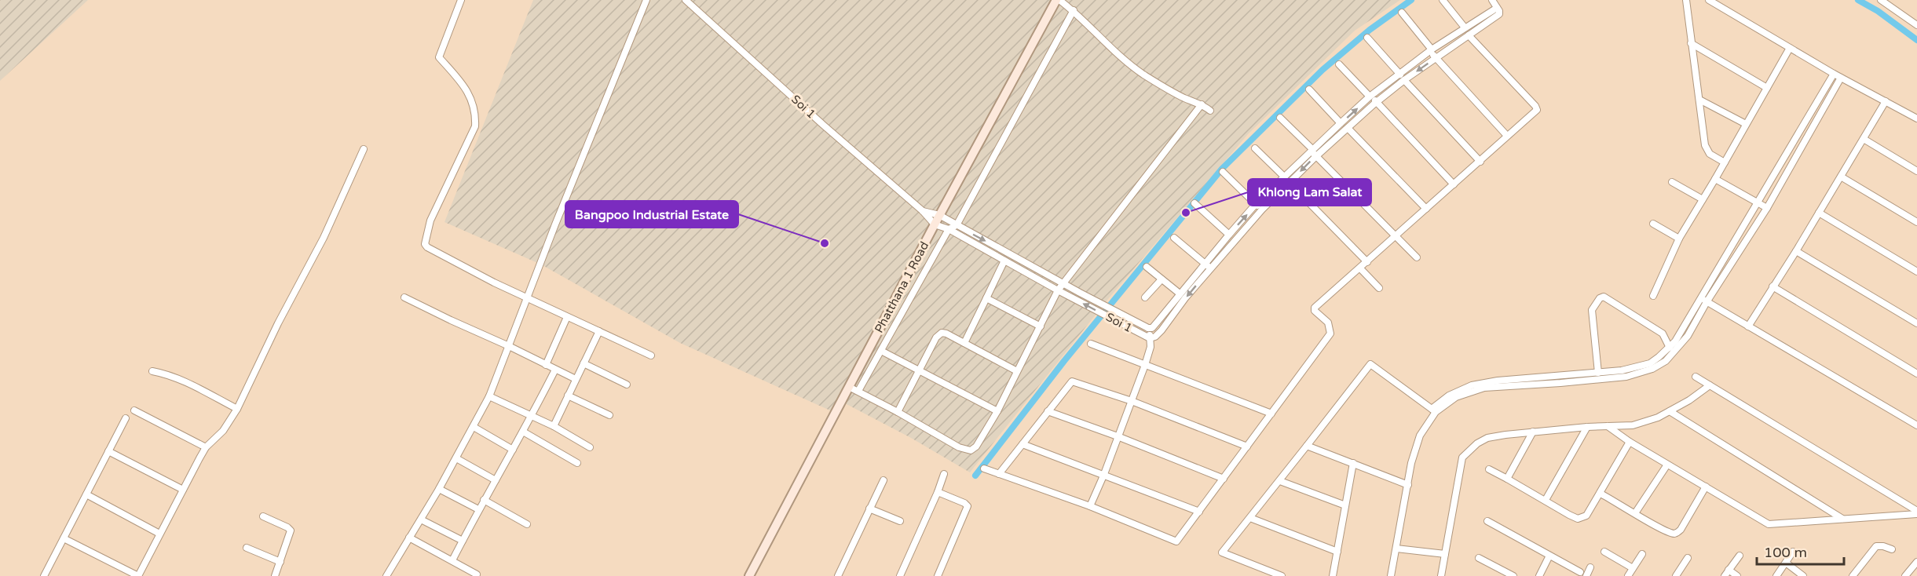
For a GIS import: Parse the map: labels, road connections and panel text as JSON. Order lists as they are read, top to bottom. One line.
{"streets":{"main road":["Phatthana 1 Road"],"street":["Soi 1"]},"crossings":[["Soi 1","Phatthana 1 Road"]],"places":["Khlong Lam Salat","Bangpoo Industrial Estate"],"scale_bar":"100 m"}
